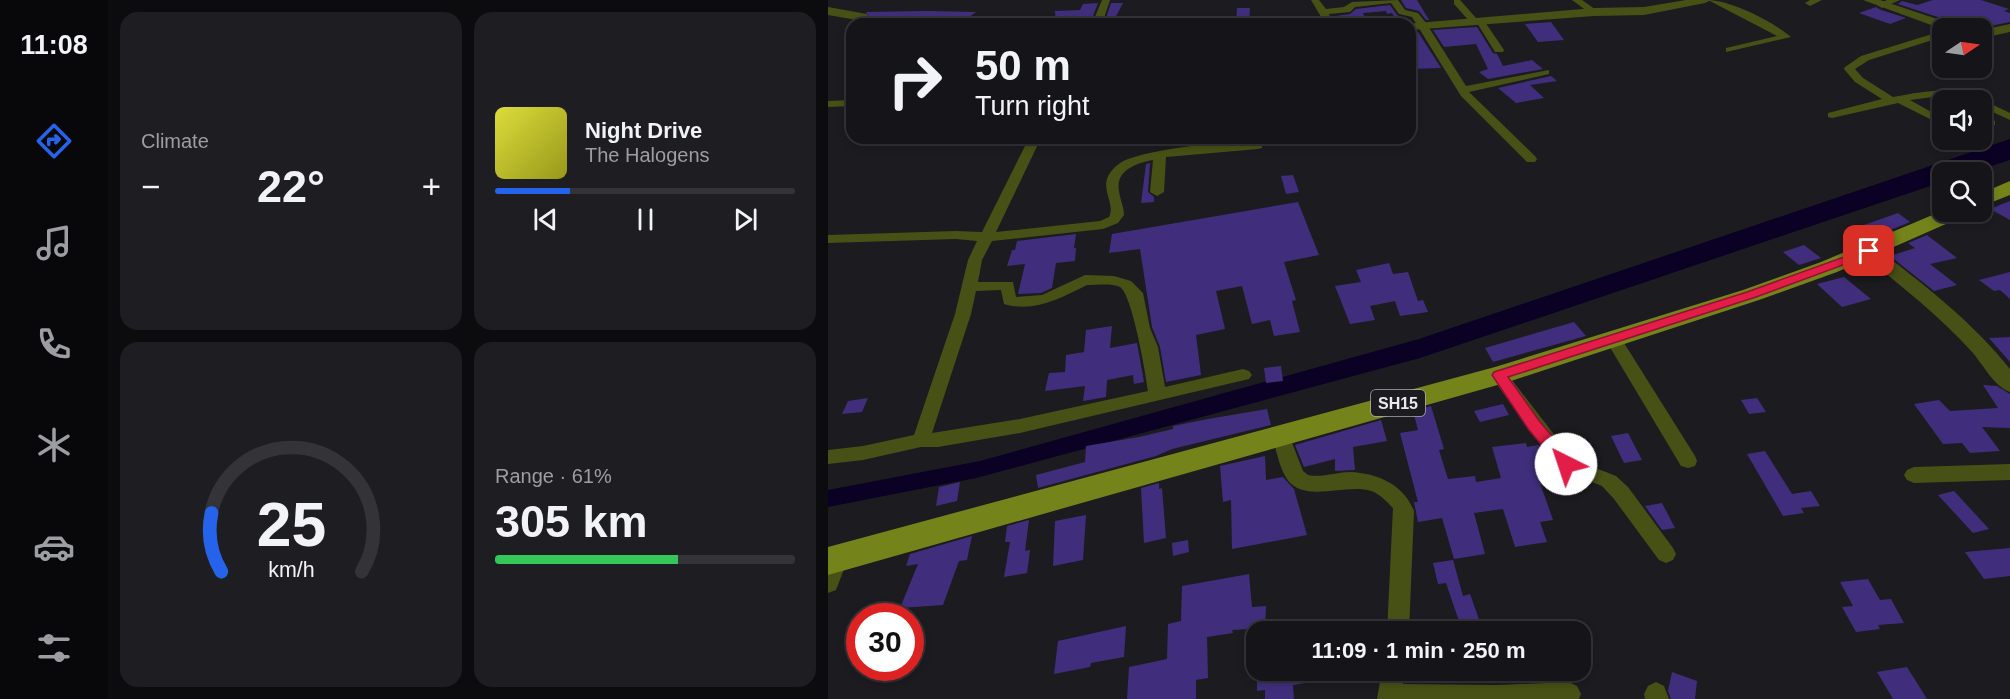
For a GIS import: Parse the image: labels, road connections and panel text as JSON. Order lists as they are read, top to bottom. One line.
{"streets":{"main road":["SH15"]},"north":"right","page":{"tabs":"11:08","tile":["Climate",["Range · 61%","305 km"]],"turn":["50 m","Turn right"],"song":["Night Drive","The Halogens"],"heat":["−","22°","+"],"limit":"30","trip":"11:09 · 1 min · 250 m","gauge":["25","km/h"]}}
